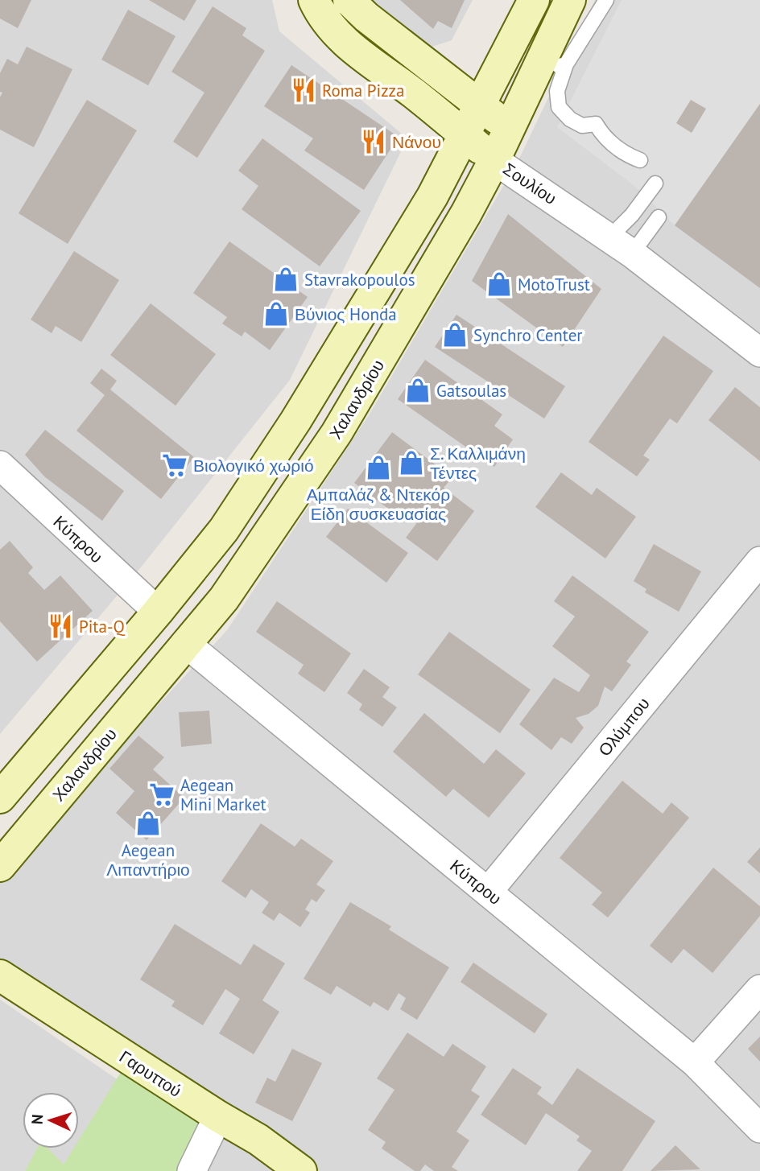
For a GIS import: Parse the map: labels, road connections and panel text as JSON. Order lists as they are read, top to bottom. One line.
{"streets":{"main road":["Σουλίου","Χαλανδρίου","Γαρυττού"],"street":["Κύπρου","Ολύμπου"]},"crossings":[["Σουλίου","Χαλανδρίου"],["Χαλανδρίου","Κύπρου"],["Κύπρου","Ολύμπου"]],"places":{"restaurant":["Roma Pizza","Νάνου","Pita-Q"],"shop":["Stavrakopoulos","MotoTrust","Βύνιος Honda","Synchro Center","Gatsoulas","Σ. Καλλιμάνη Τέντες","Αμπαλάζ & Ντεκόρ Είδη συσκευασίας","Aegean Λιπαντήριο"],"supermarket":["Βιολογικό χωριό","Aegean Mini Market"]},"north":"left"}
